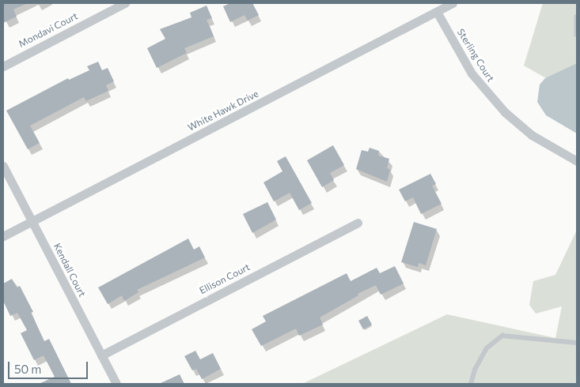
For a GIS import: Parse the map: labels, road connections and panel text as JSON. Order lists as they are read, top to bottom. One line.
{"streets":{"street":["Mondavi Court","Sterling Court","White Hawk Drive","Kendall Court","Ellison Court"]},"crossings":[["Sterling Court","White Hawk Drive"],["White Hawk Drive","Kendall Court"],["Kendall Court","Ellison Court"]],"scale_bar":"50 m"}
